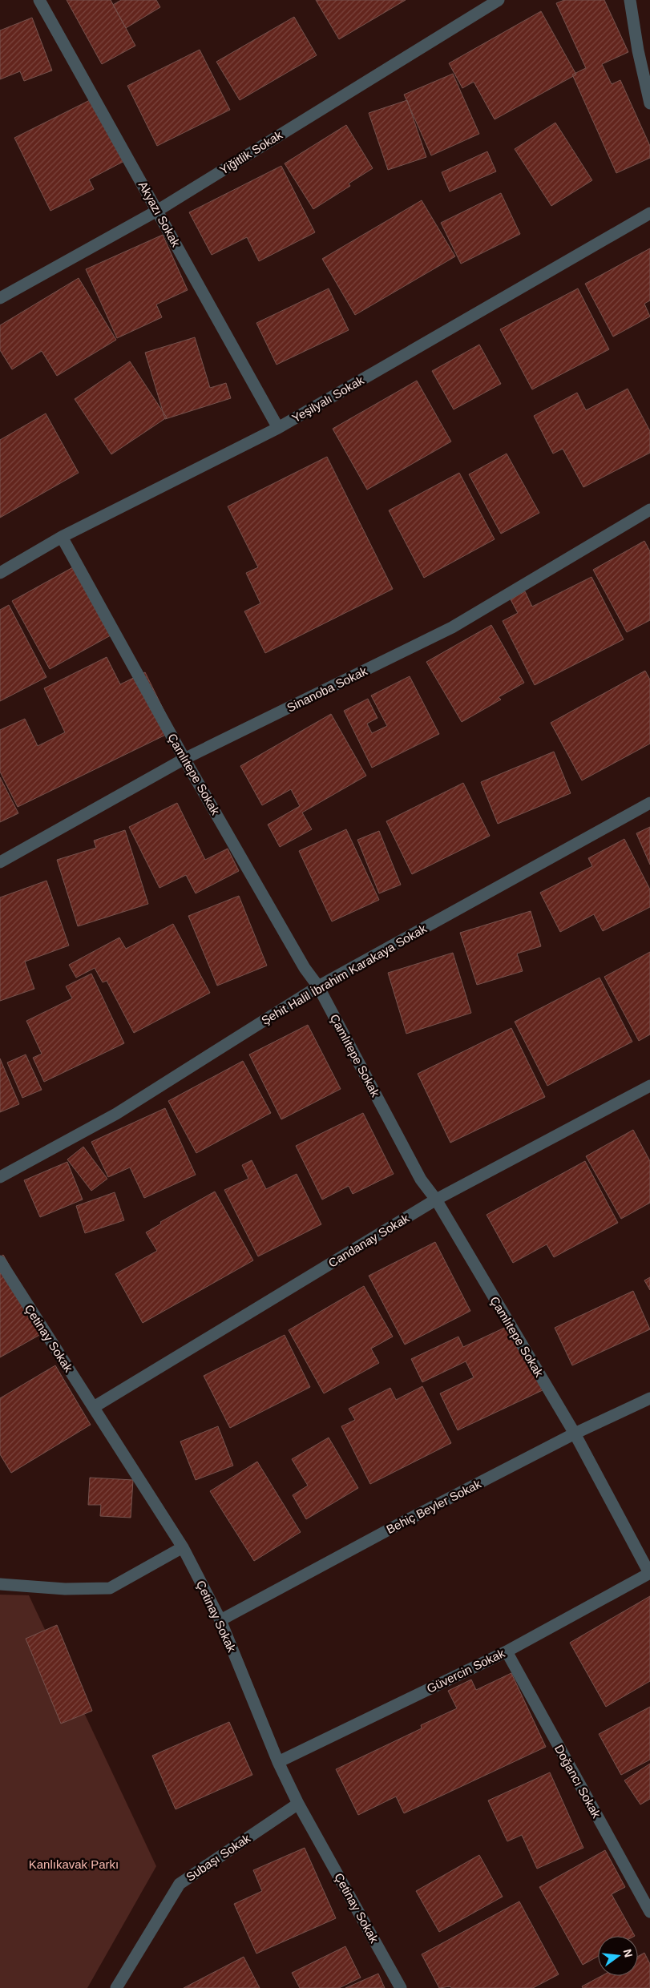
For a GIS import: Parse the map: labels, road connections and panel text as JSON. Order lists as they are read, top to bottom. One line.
{"streets":{"street":["Yiğitlik Sokak","Akyazı Sokak","Yeşilyalı Sokak","Sinanoba Sokak","Çamlıtepe Sokak","Şehit Halil İbrahim Karakaya Sokak","Candanay Sokak","Çetinay Sokak","Behiç Beyler Sokak","Güvercin Sokak","Doğancı Sokak","Subaşı Sokak"]},"crossings":[["Yiğitlik Sokak","Akyazı Sokak"],["Akyazı Sokak","Yeşilyalı Sokak"],["Yeşilyalı Sokak","Çamlıtepe Sokak"],["Sinanoba Sokak","Çamlıtepe Sokak"],["Çamlıtepe Sokak","Şehit Halil İbrahim Karakaya Sokak"],["Çamlıtepe Sokak","Candanay Sokak"],["Çamlıtepe Sokak","Behiç Beyler Sokak"],["Çamlıtepe Sokak","Güvercin Sokak"],["Candanay Sokak","Çetinay Sokak"],["Çetinay Sokak","Behiç Beyler Sokak"],["Çetinay Sokak","Güvercin Sokak"],["Çetinay Sokak","Subaşı Sokak"],["Güvercin Sokak","Doğancı Sokak"]],"parks":["Kanlıkavak Parkı"],"north":"right"}
